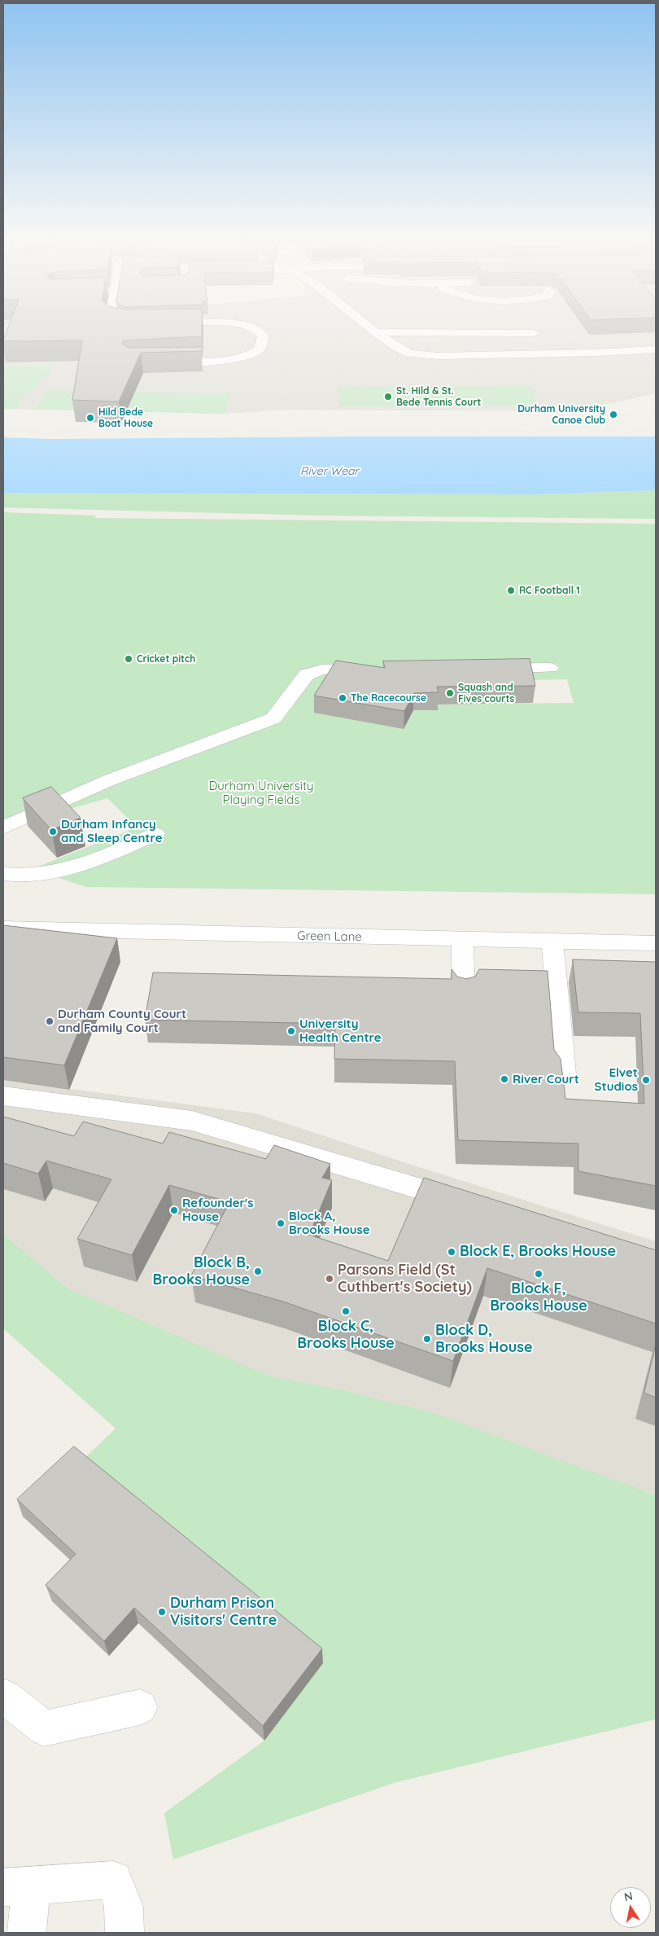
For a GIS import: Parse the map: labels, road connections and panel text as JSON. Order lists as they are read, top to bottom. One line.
{"streets":{"street":["Green Lane"]},"water":["River Wear"],"parks":["Durham University Playing Fields"],"places":["St. Hild & St. Bede Tennis Court","Durham University Canoe Club","Hild Bede Boat House","RC Football 1","Cricket pitch","Squash and Fives courts","The Racecourse","Durham Infancy and Sleep Centre","Durham County Court and Family Court","University Health Centre","River Court","Elvet Studios","Refounder's House","Block A, Brooks House","Block E, Brooks House","Block B, Brooks House","Block F, Brooks House","Parsons Field (St Cuthbert's Society)","Block C, Brooks House","Block D, Brooks House","Durham Prison Visitors' Centre"],"north":"top"}
